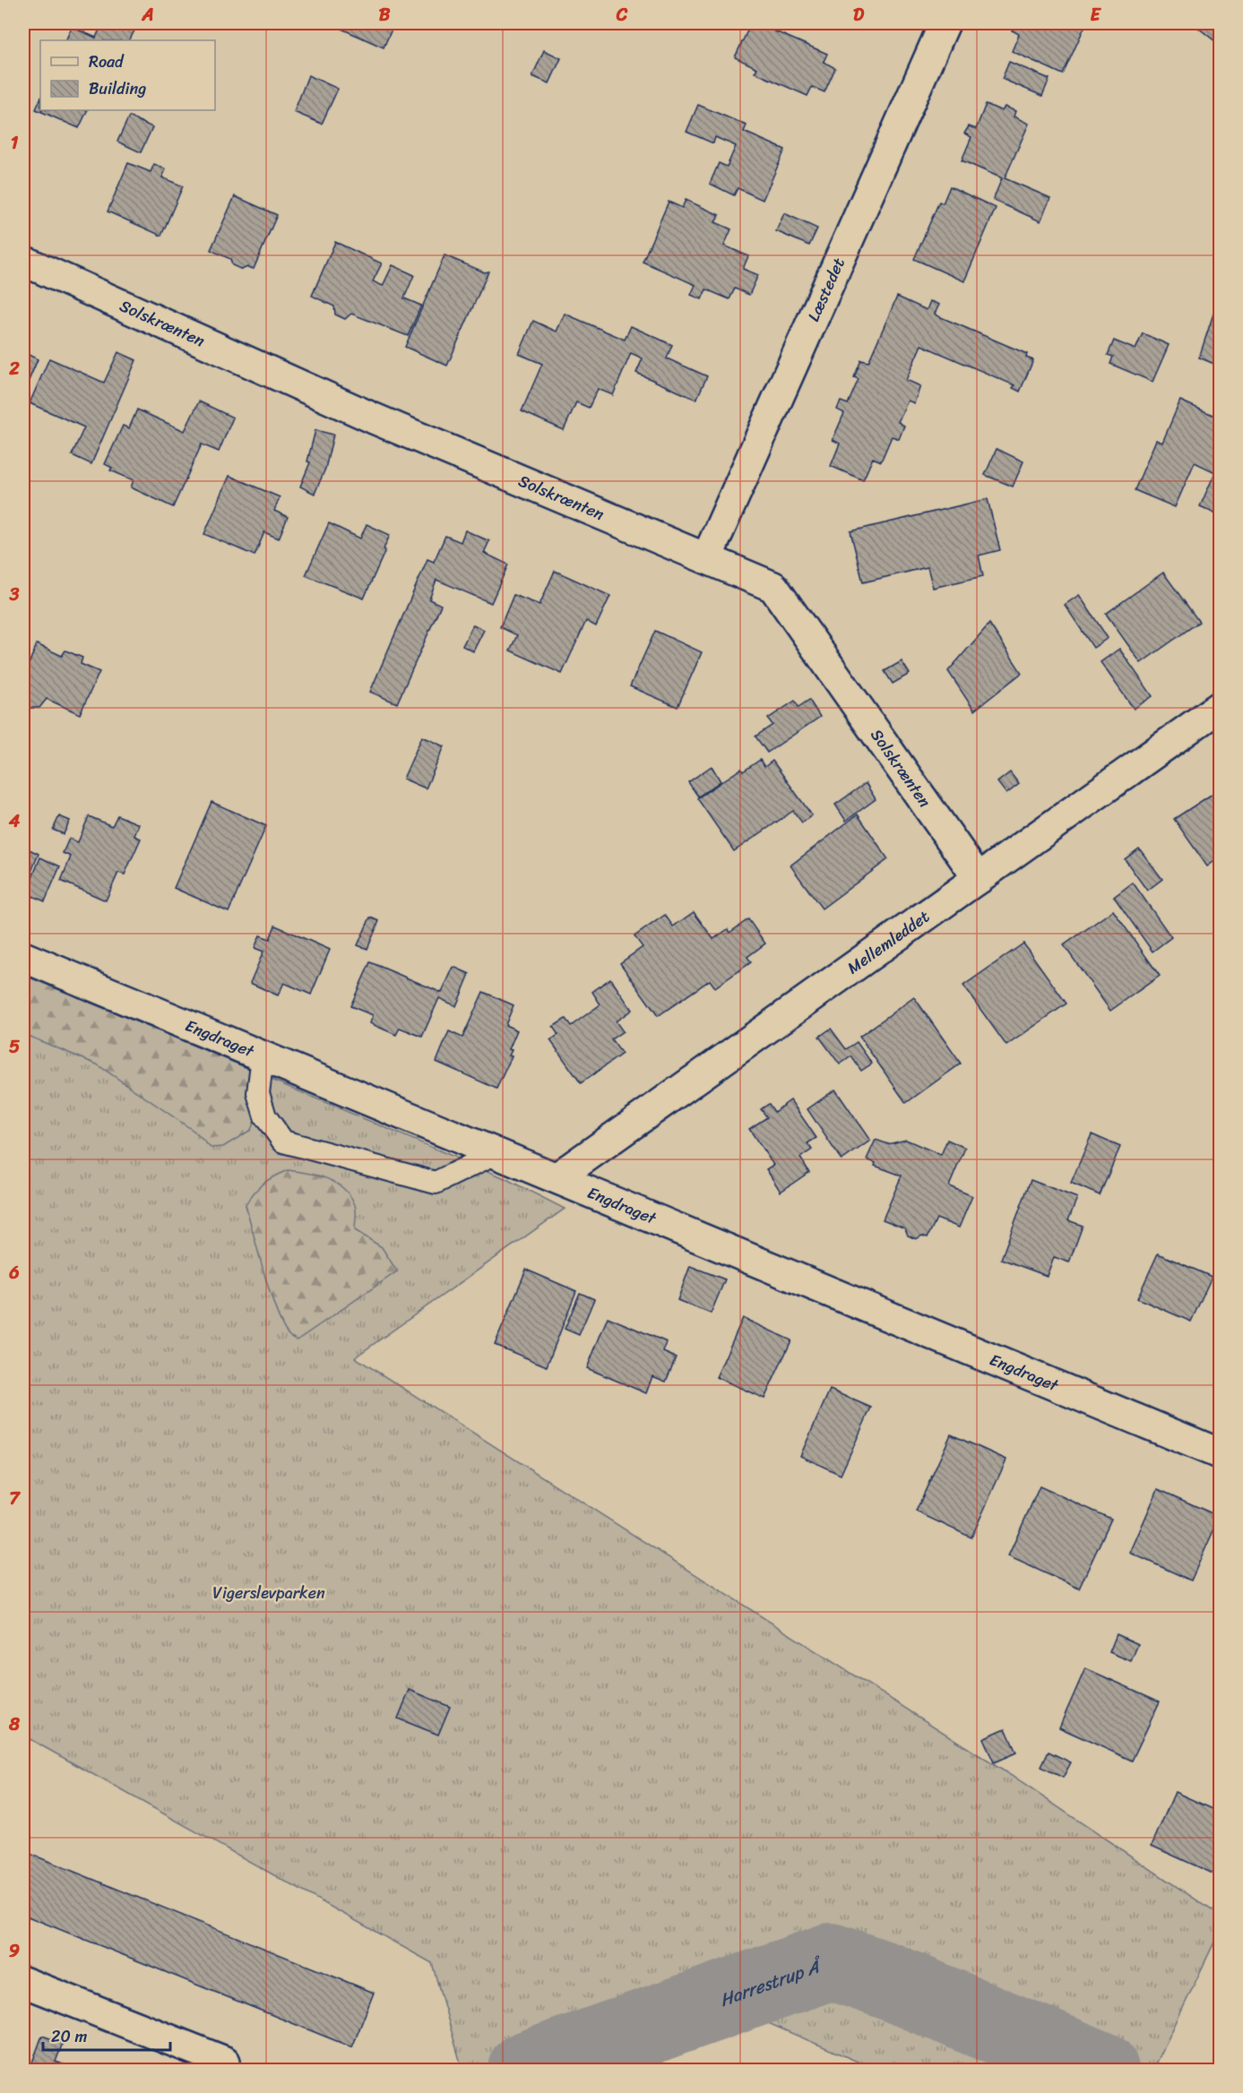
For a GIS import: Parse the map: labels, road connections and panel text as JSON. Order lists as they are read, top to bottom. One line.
{"streets":{"street":["Læstedet","Solskrænten","Mellemleddet","Engdraget"]},"crossings":[["Læstedet","Solskrænten"],["Solskrænten","Mellemleddet"],["Mellemleddet","Engdraget"]],"water":["Harrestrup Å"],"parks":["Vigerslevparken"],"legend":["Road","Building"],"scale_bar":"20 m","grid":{"columns":["A","B","C","D","E"],"rows":["1","2","3","4","5","6","7","8","9"]}}
